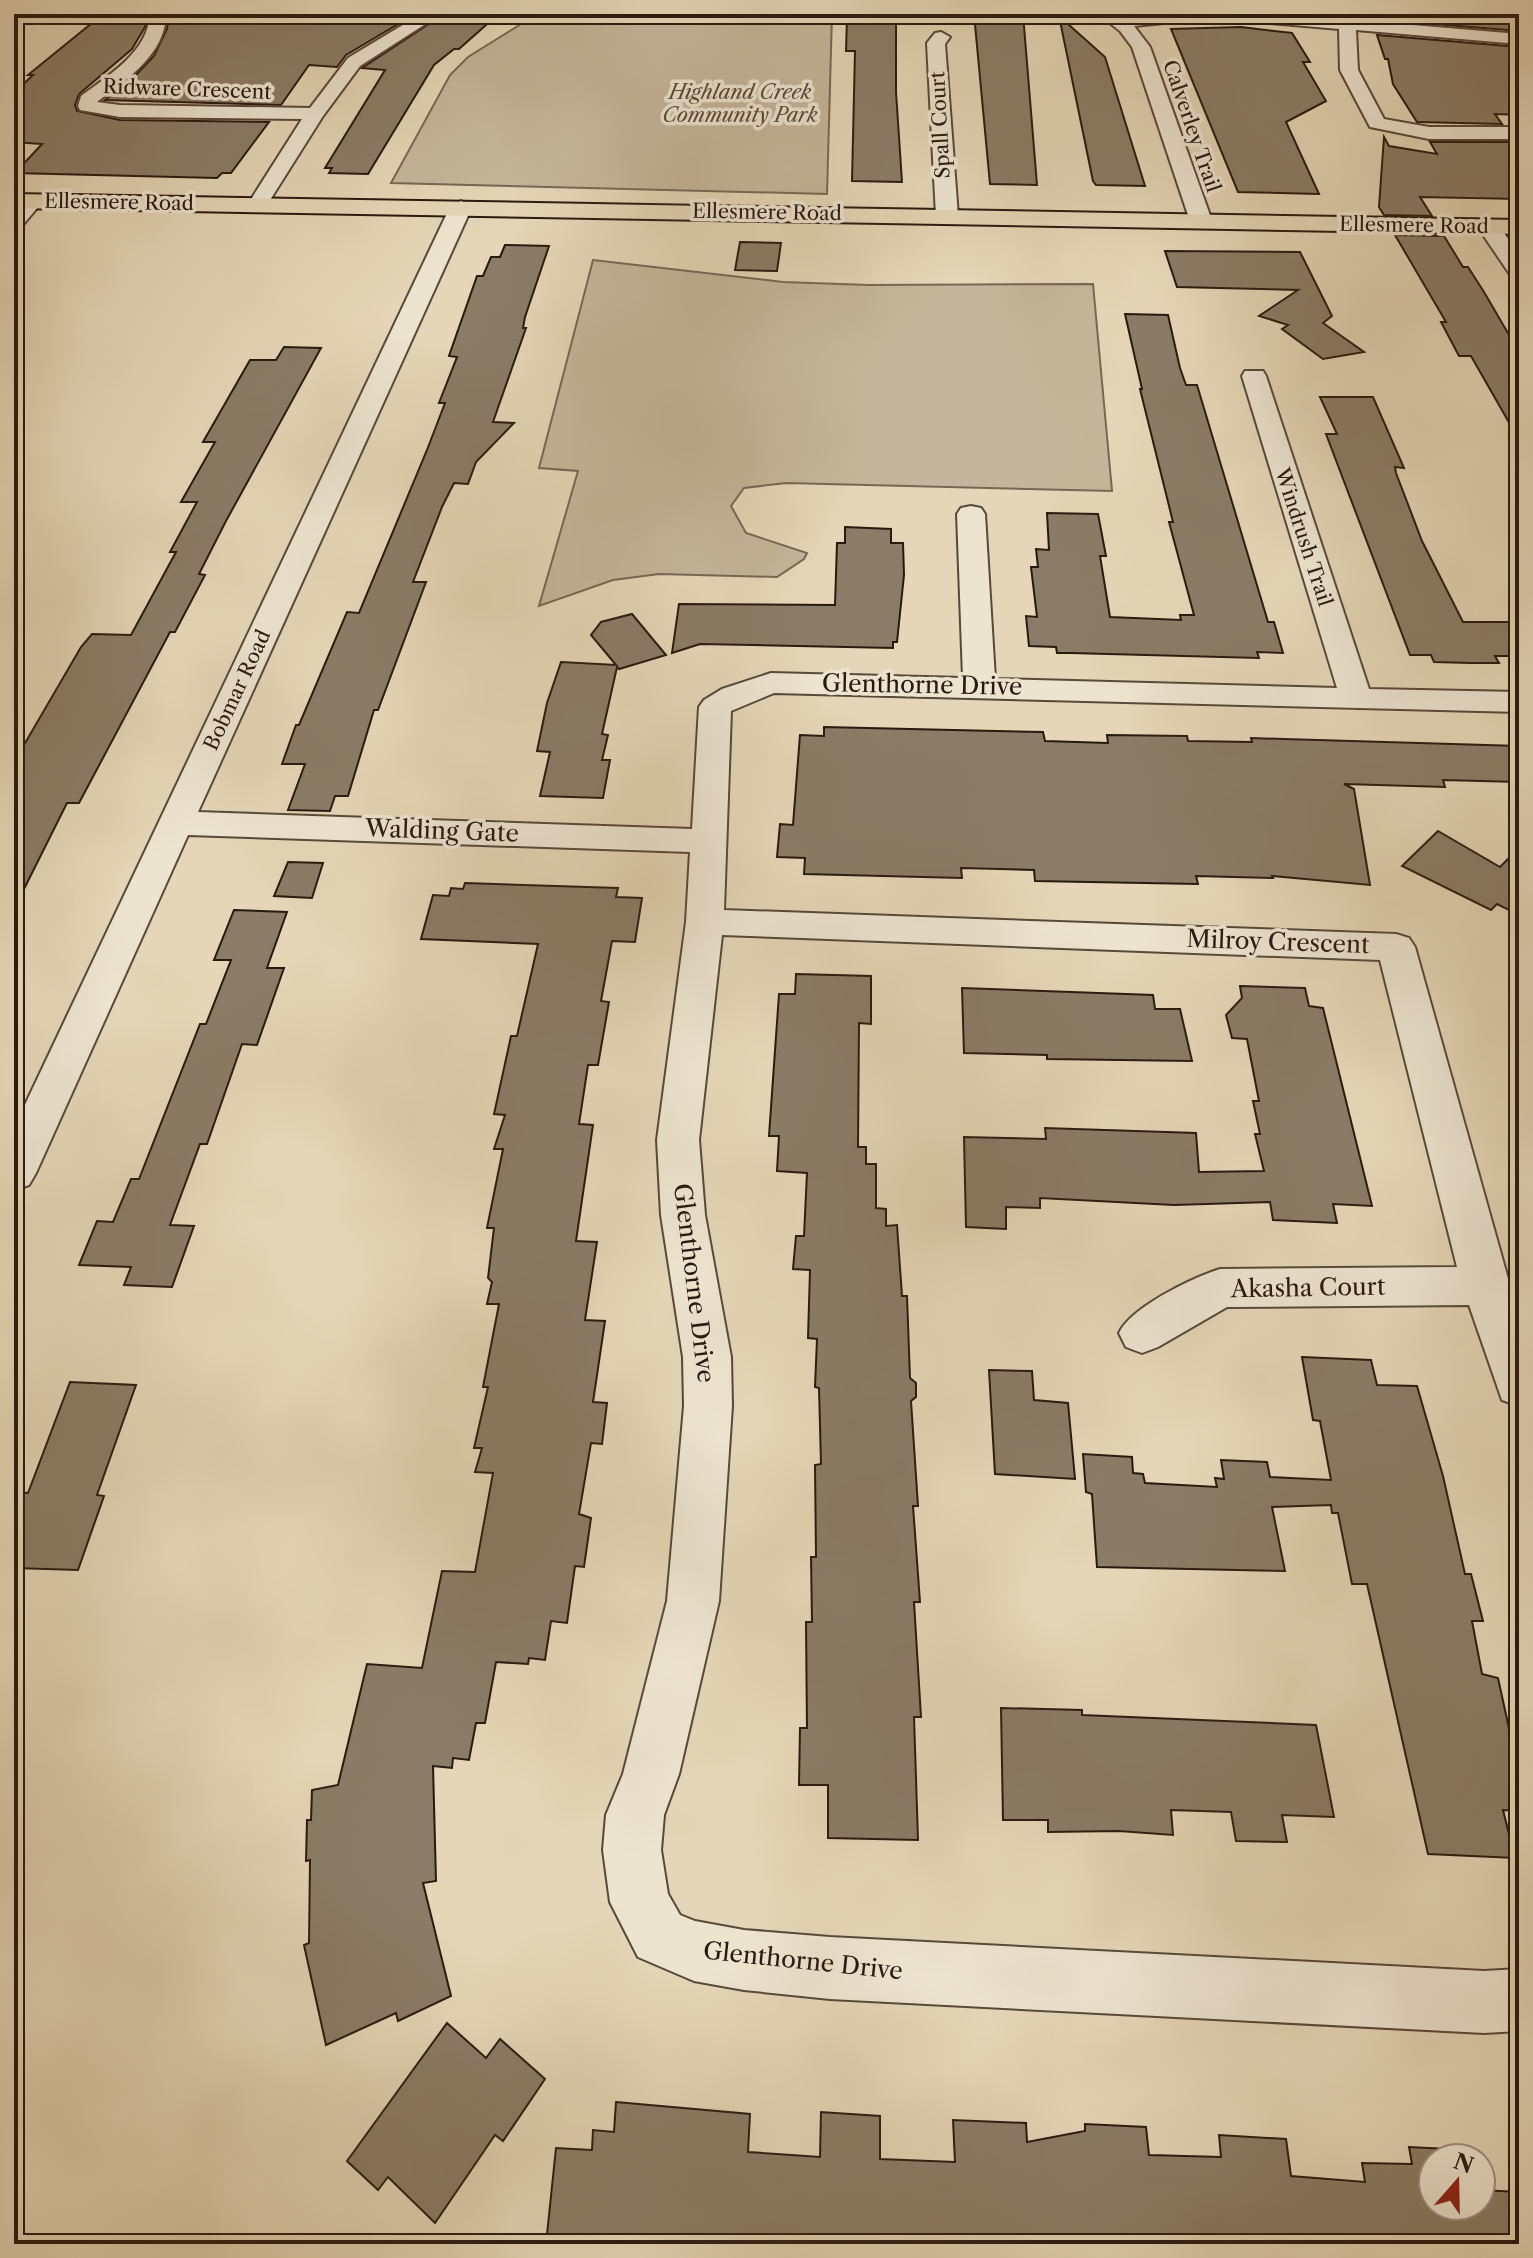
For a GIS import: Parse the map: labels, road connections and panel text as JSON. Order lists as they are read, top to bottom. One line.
{"streets":{"main road":["Ellesmere Road"],"street":["Ridware Crescent","Spall Court","Calverley Trail","Windrush Trail","Glenthorne Drive","Bobmar Road","Walding Gate","Milroy Crescent","Akasha Court"]},"crossings":[["Spall Court","Ellesmere Road"],["Calverley Trail","Ellesmere Road"],["Ellesmere Road","Bobmar Road"],["Windrush Trail","Glenthorne Drive"],["Glenthorne Drive","Walding Gate"],["Glenthorne Drive","Milroy Crescent"],["Bobmar Road","Walding Gate"],["Milroy Crescent","Akasha Court"]],"parks":["Highland Creek Community Park"],"north":"top"}
